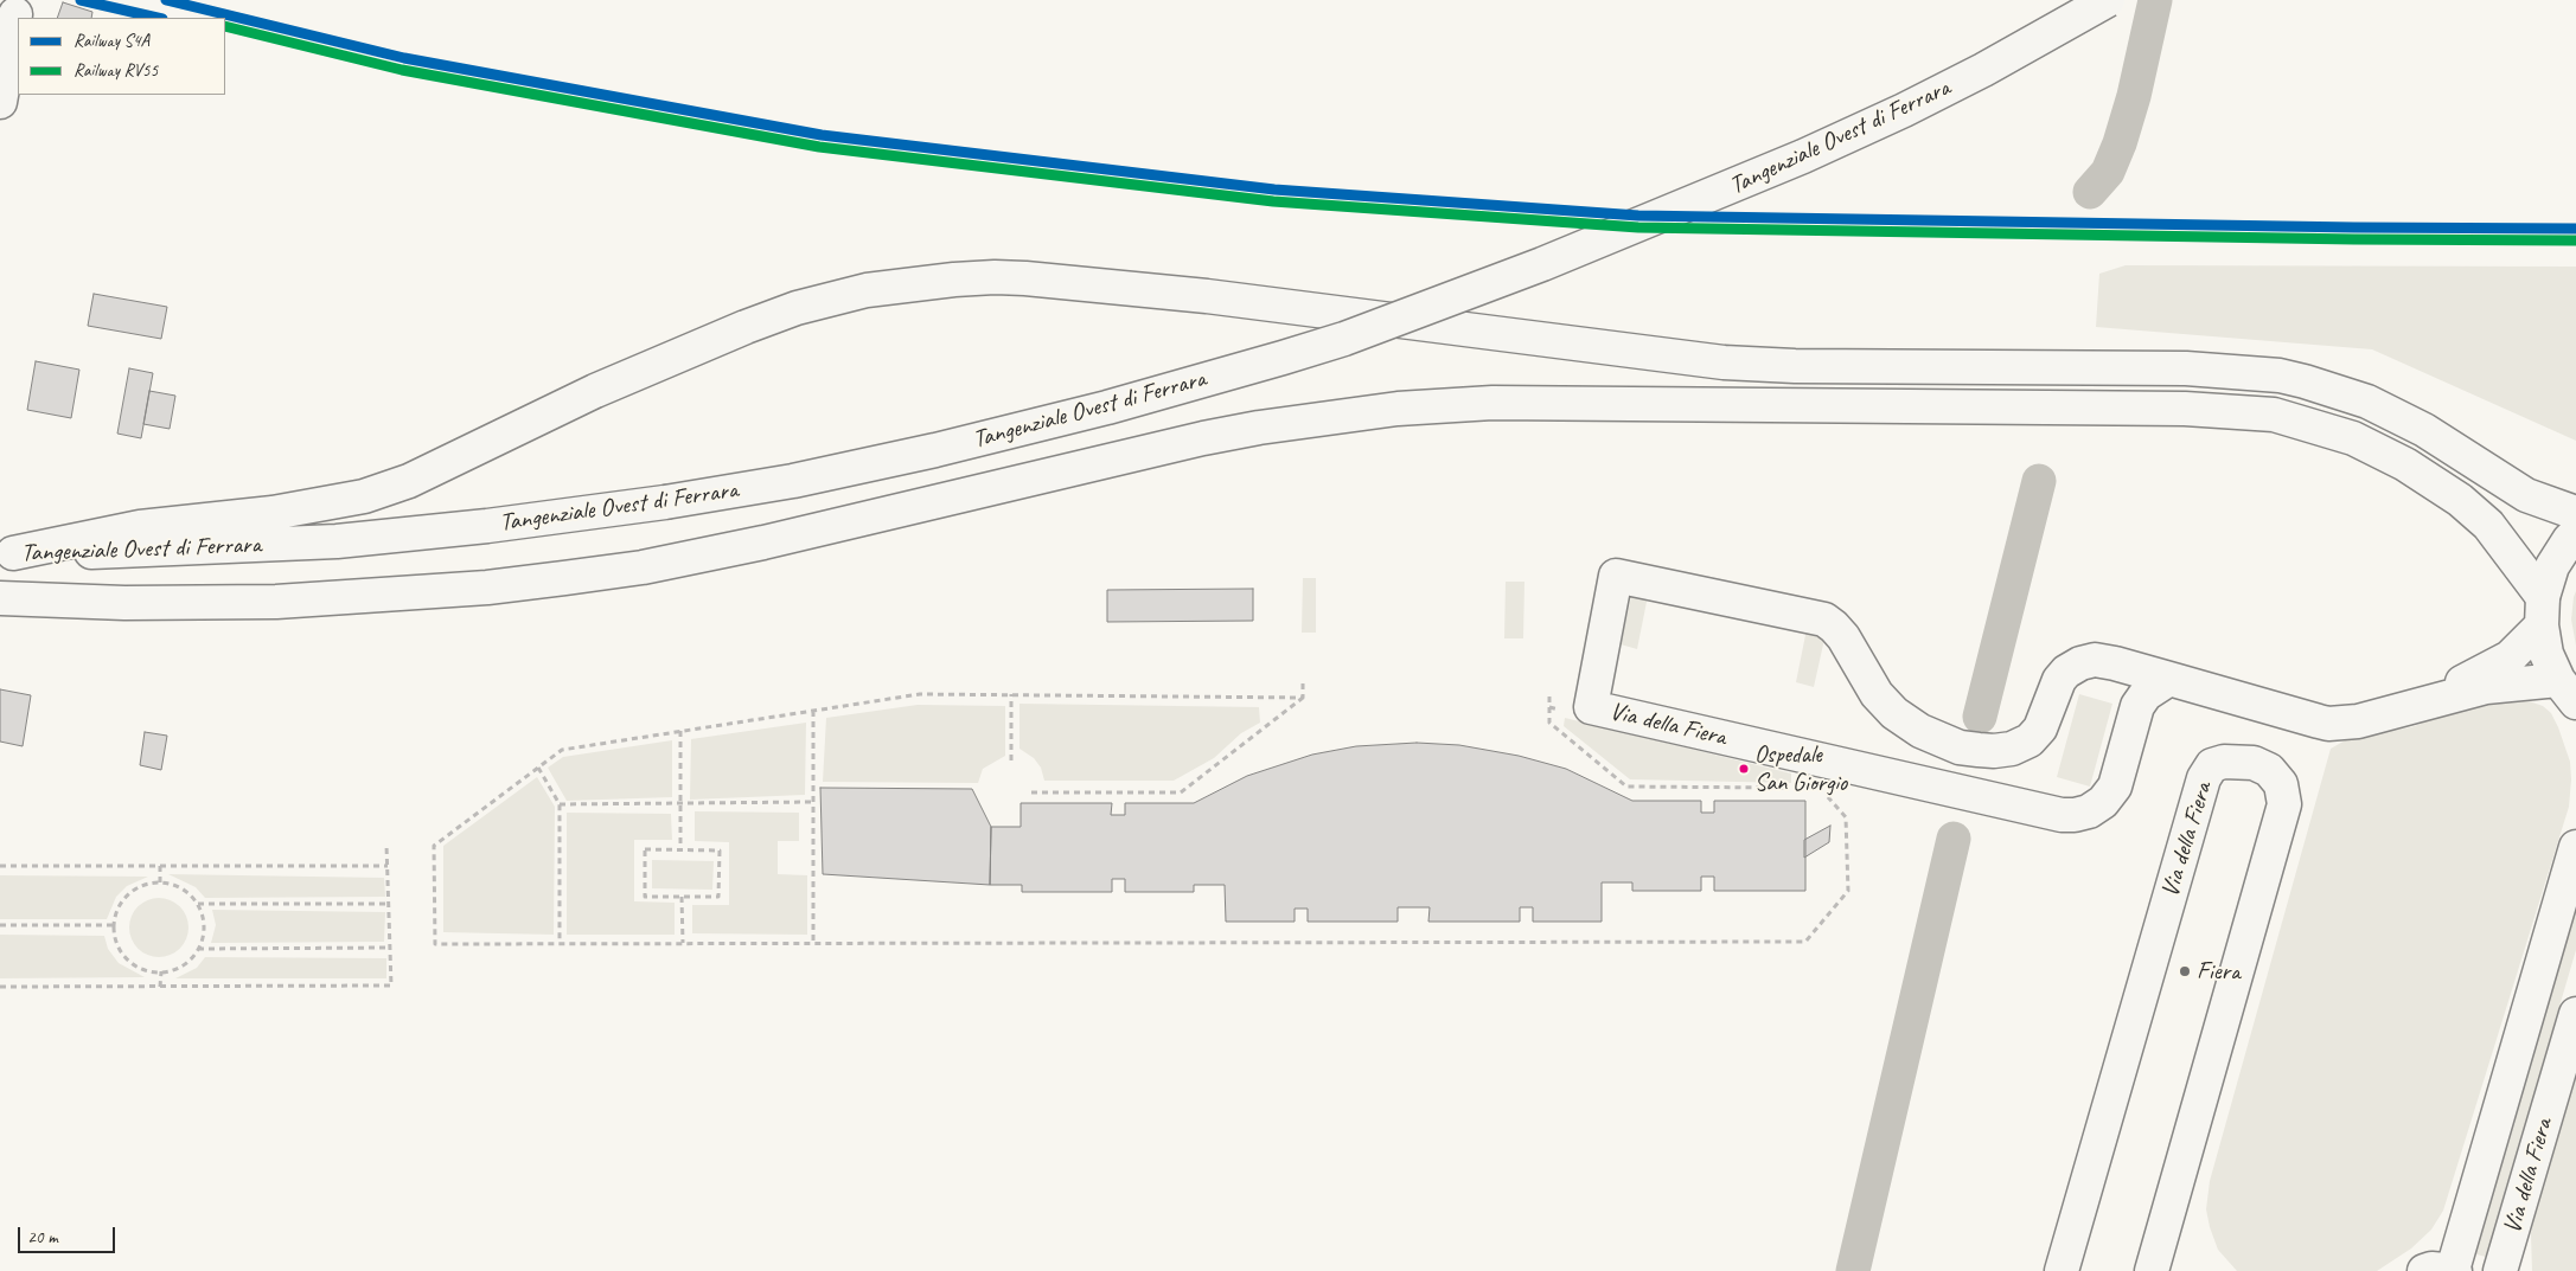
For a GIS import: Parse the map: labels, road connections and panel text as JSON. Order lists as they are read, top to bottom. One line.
{"streets":{"main road":["Tangenziale Ovest di Ferrara","Via della Fiera"]},"places":["Ospedale San Giorgio","Fiera"],"lines":["rail line S4A","rail line RV55"],"legend":["Railway S4A","Railway RV55"],"scale_bar":"20 m"}
